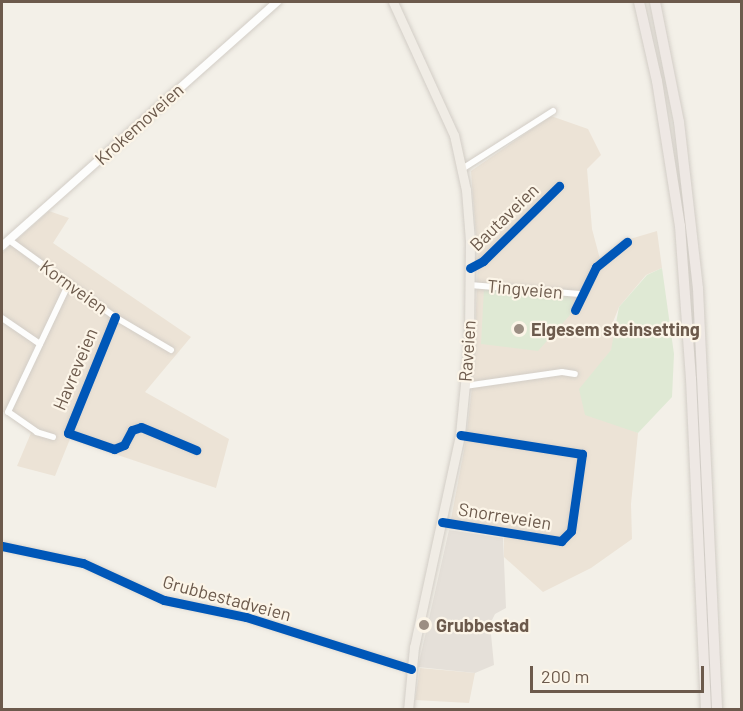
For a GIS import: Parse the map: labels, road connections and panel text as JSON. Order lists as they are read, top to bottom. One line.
{"streets":{"main road":["Krokemoveien","Raveien"],"street":["Bautaveien","Kornveien","Tingveien","Havreveien","Snorreveien","Grubbestadveien"]},"crossings":[["Krokemoveien","Kornveien"],["Bautaveien","Raveien"],["Kornveien","Havreveien"],["Tingveien","Raveien"],["Raveien","Snorreveien"],["Raveien","Grubbestadveien"]],"places":["Elgesem steinsetting","Grubbestad"],"scale_bar":"200 m"}
